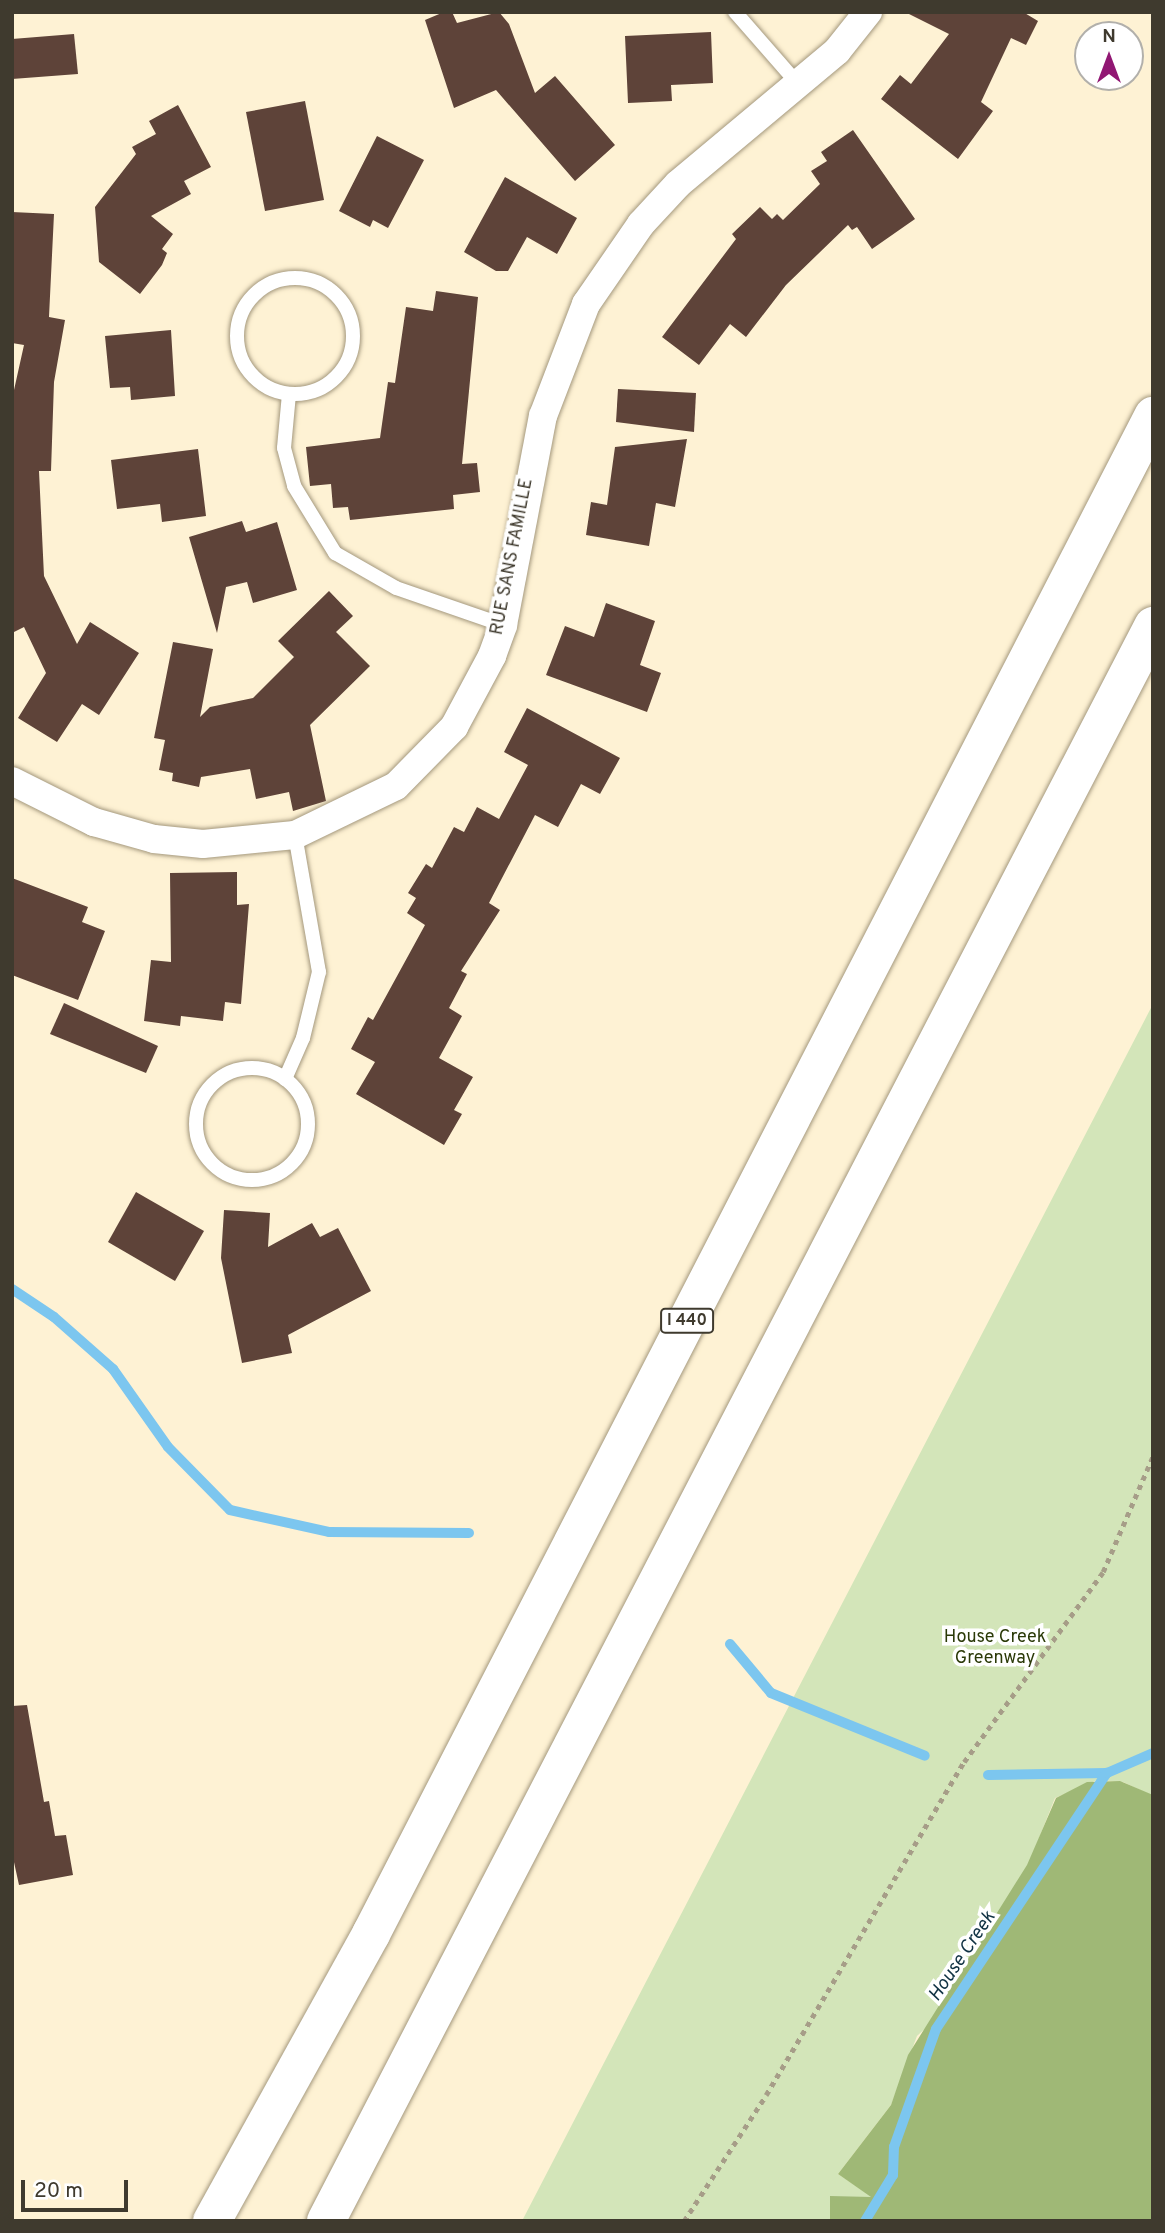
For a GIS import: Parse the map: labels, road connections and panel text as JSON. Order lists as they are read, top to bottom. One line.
{"streets":{"highway":["I 440"],"street":["RUE SANS FAMILLE"]},"water":["House Creek"],"parks":["House Creek Greenway"],"scale_bar":"20 m","north":"top"}
